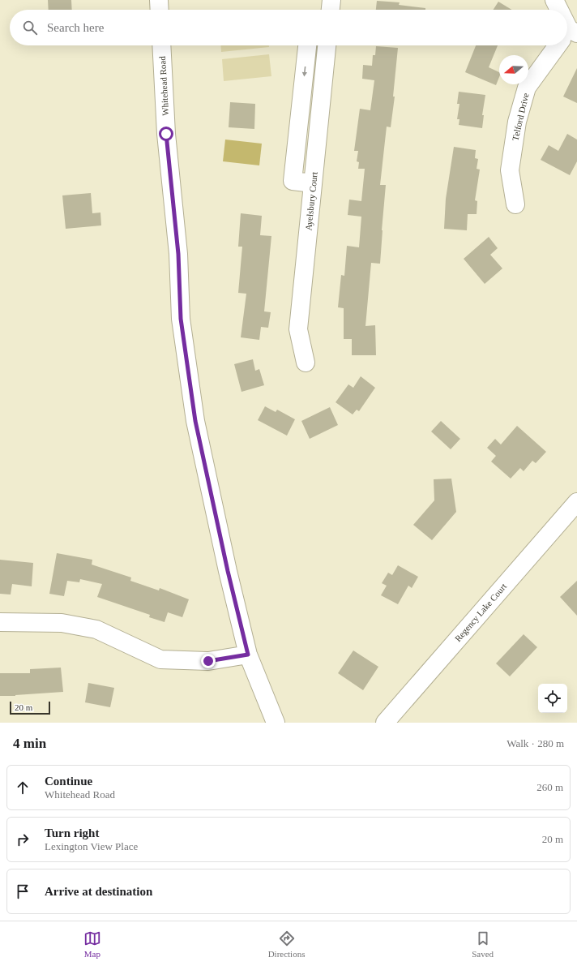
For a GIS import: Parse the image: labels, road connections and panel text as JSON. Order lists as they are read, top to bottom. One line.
{"streets":{"street":["Whitehead Road","Telford Drive","Ayelsbury Court","Regency Lake Court"]},"scale_bar":"20 m","north":"left","page":{"search":"Search here","scale":"20 m","heading":["4 min","Walk · 280 m"],"list":[["Continue","Whitehead Road","260 m"],["Turn right","Lexington View Place","20 m"],"Arrive at destination"],"nav":["Map","Directions","Saved"]}}
